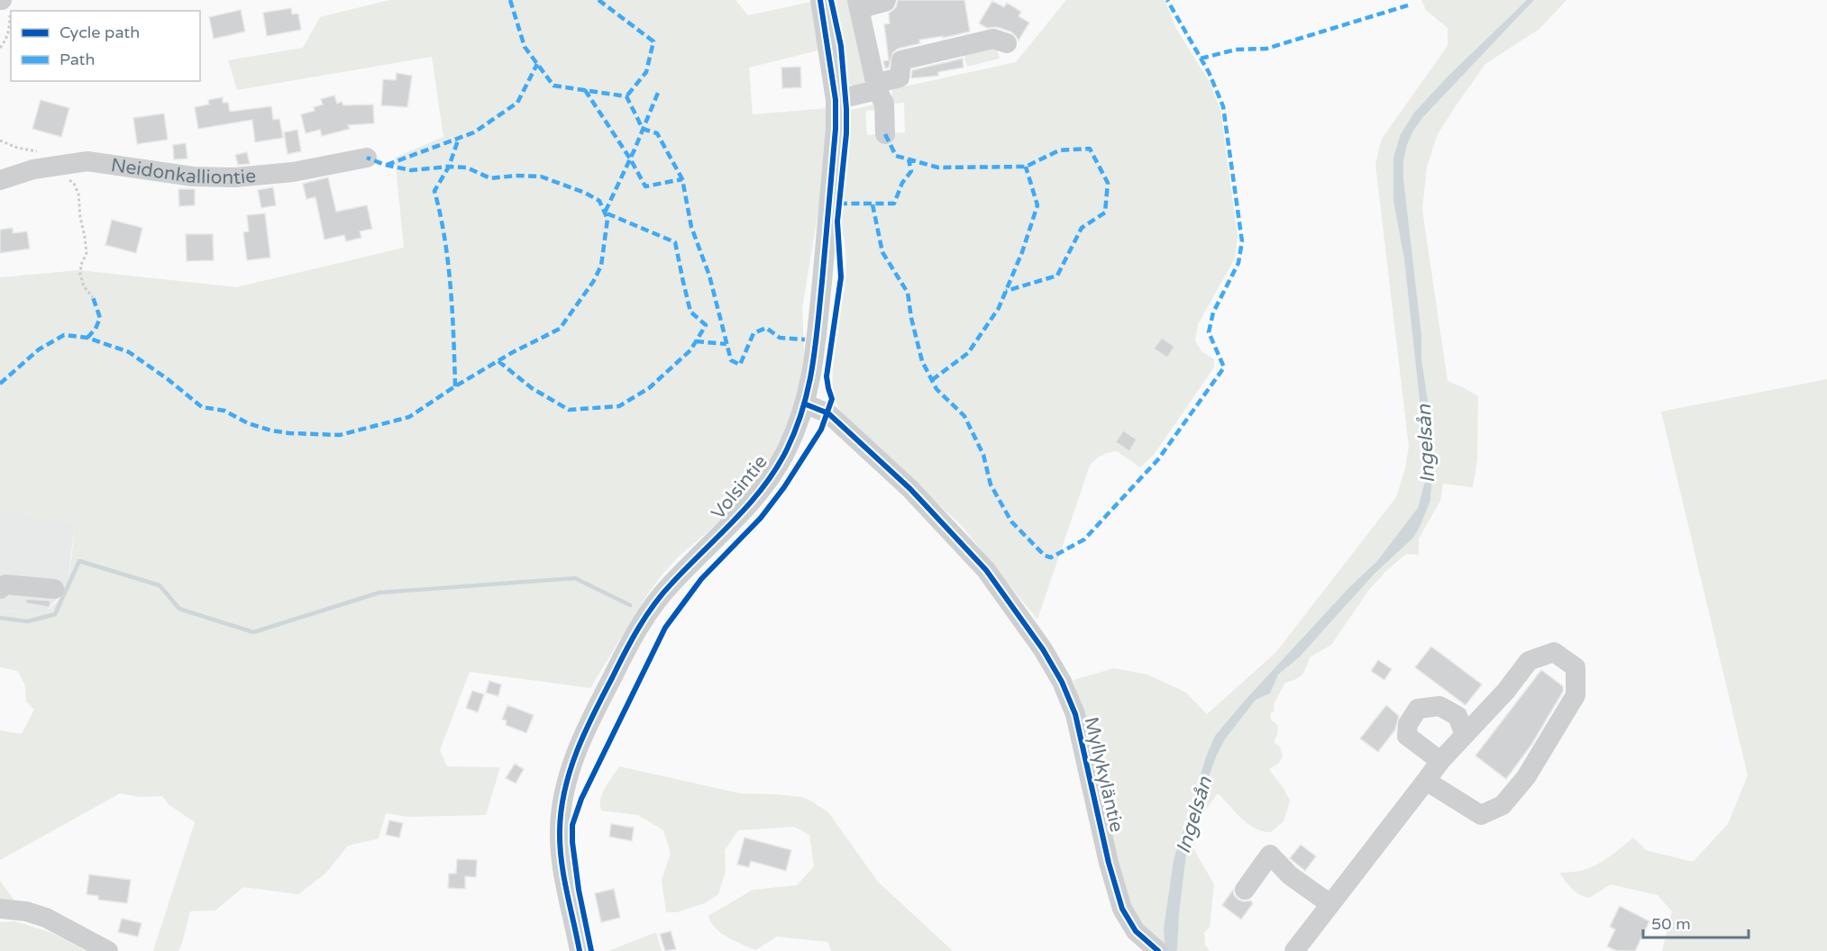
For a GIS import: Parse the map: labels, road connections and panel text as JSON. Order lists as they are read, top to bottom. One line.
{"streets":{"street":["Neidonkalliontie","Volsintie","Myllykyläntie"]},"crossings":[["Volsintie","Myllykyläntie"]],"water":["Ingelsån"],"legend":["Cycle path","Path"],"scale_bar":"50 m"}
